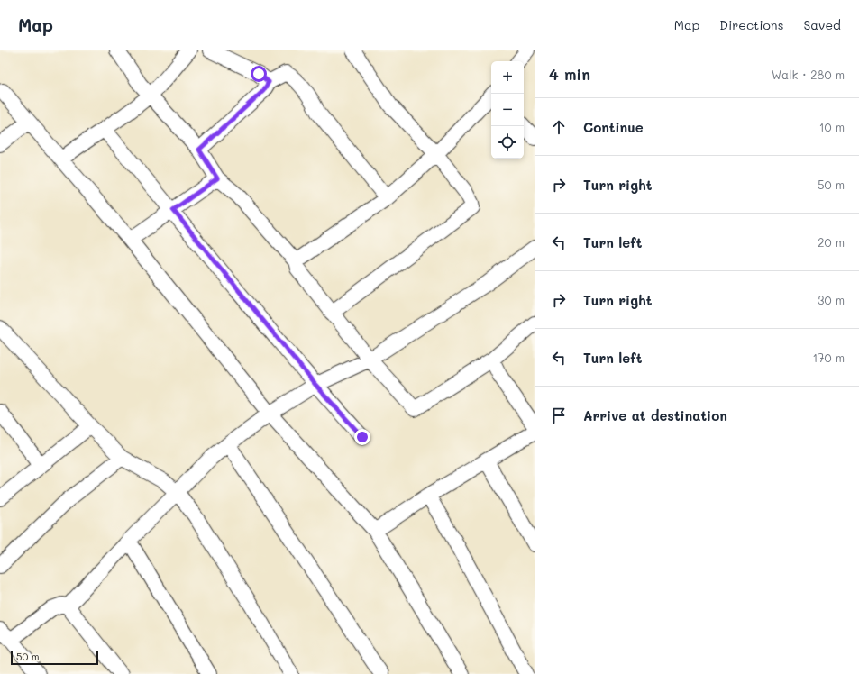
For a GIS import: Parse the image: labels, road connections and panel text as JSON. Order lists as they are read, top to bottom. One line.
{"scale_bar":"50 m","page":{"header":"Map","nav":["Map","Directions","Saved"],"heading":["4 min","Walk · 280 m"],"map_buttons":["+","−"],"list":[["Continue","10 m"],["Turn right","50 m"],["Turn left","20 m"],["Turn right","30 m"],["Turn left","170 m"],"Arrive at destination"],"scale":"50 m"}}
